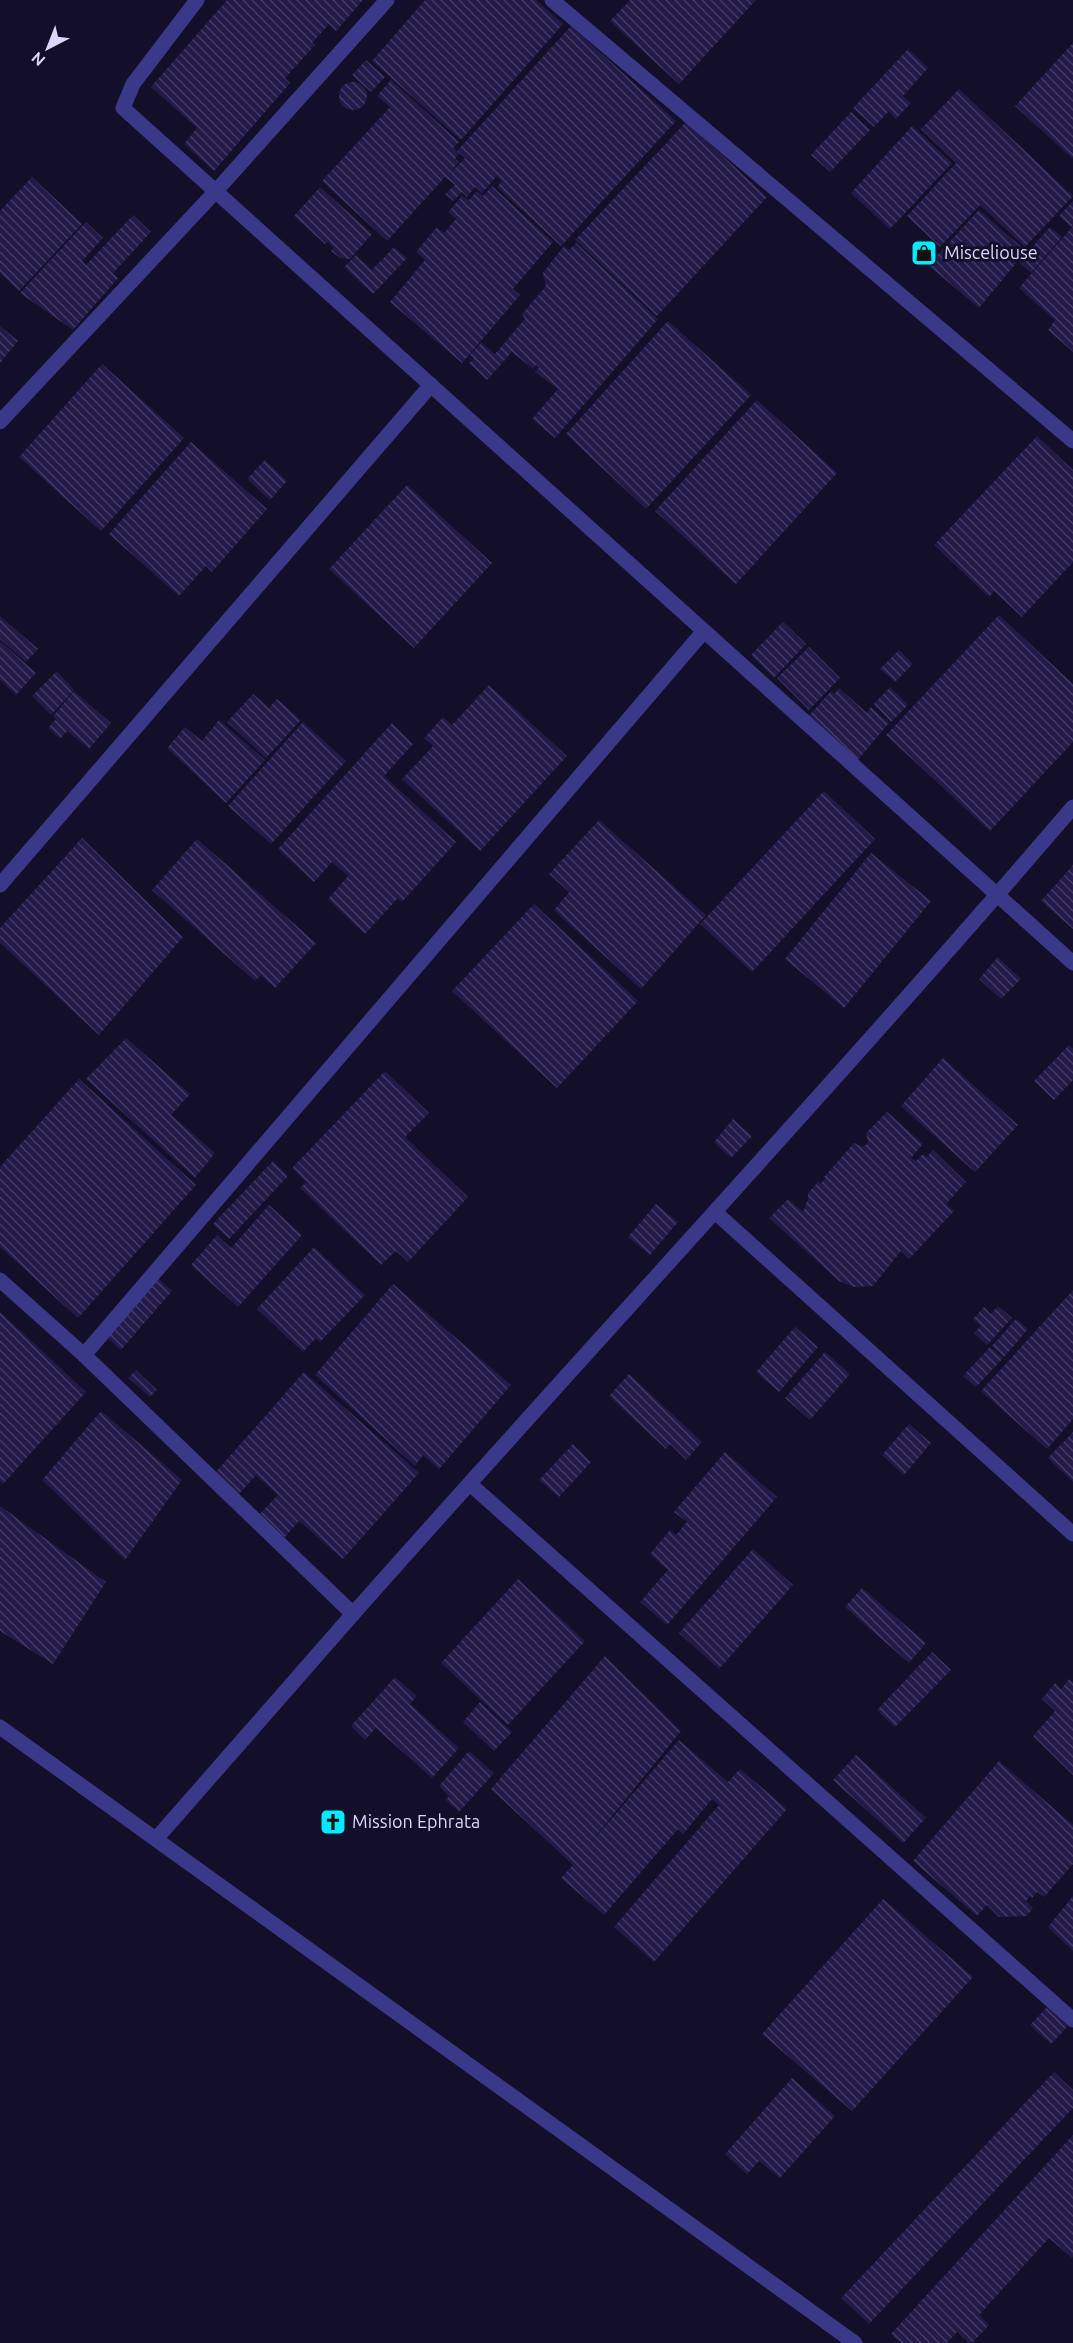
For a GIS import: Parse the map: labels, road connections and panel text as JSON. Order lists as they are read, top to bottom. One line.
{"places":{"shop":["Misceliouse"],"church":["Mission Ephrata"]},"north":"bottom left"}
